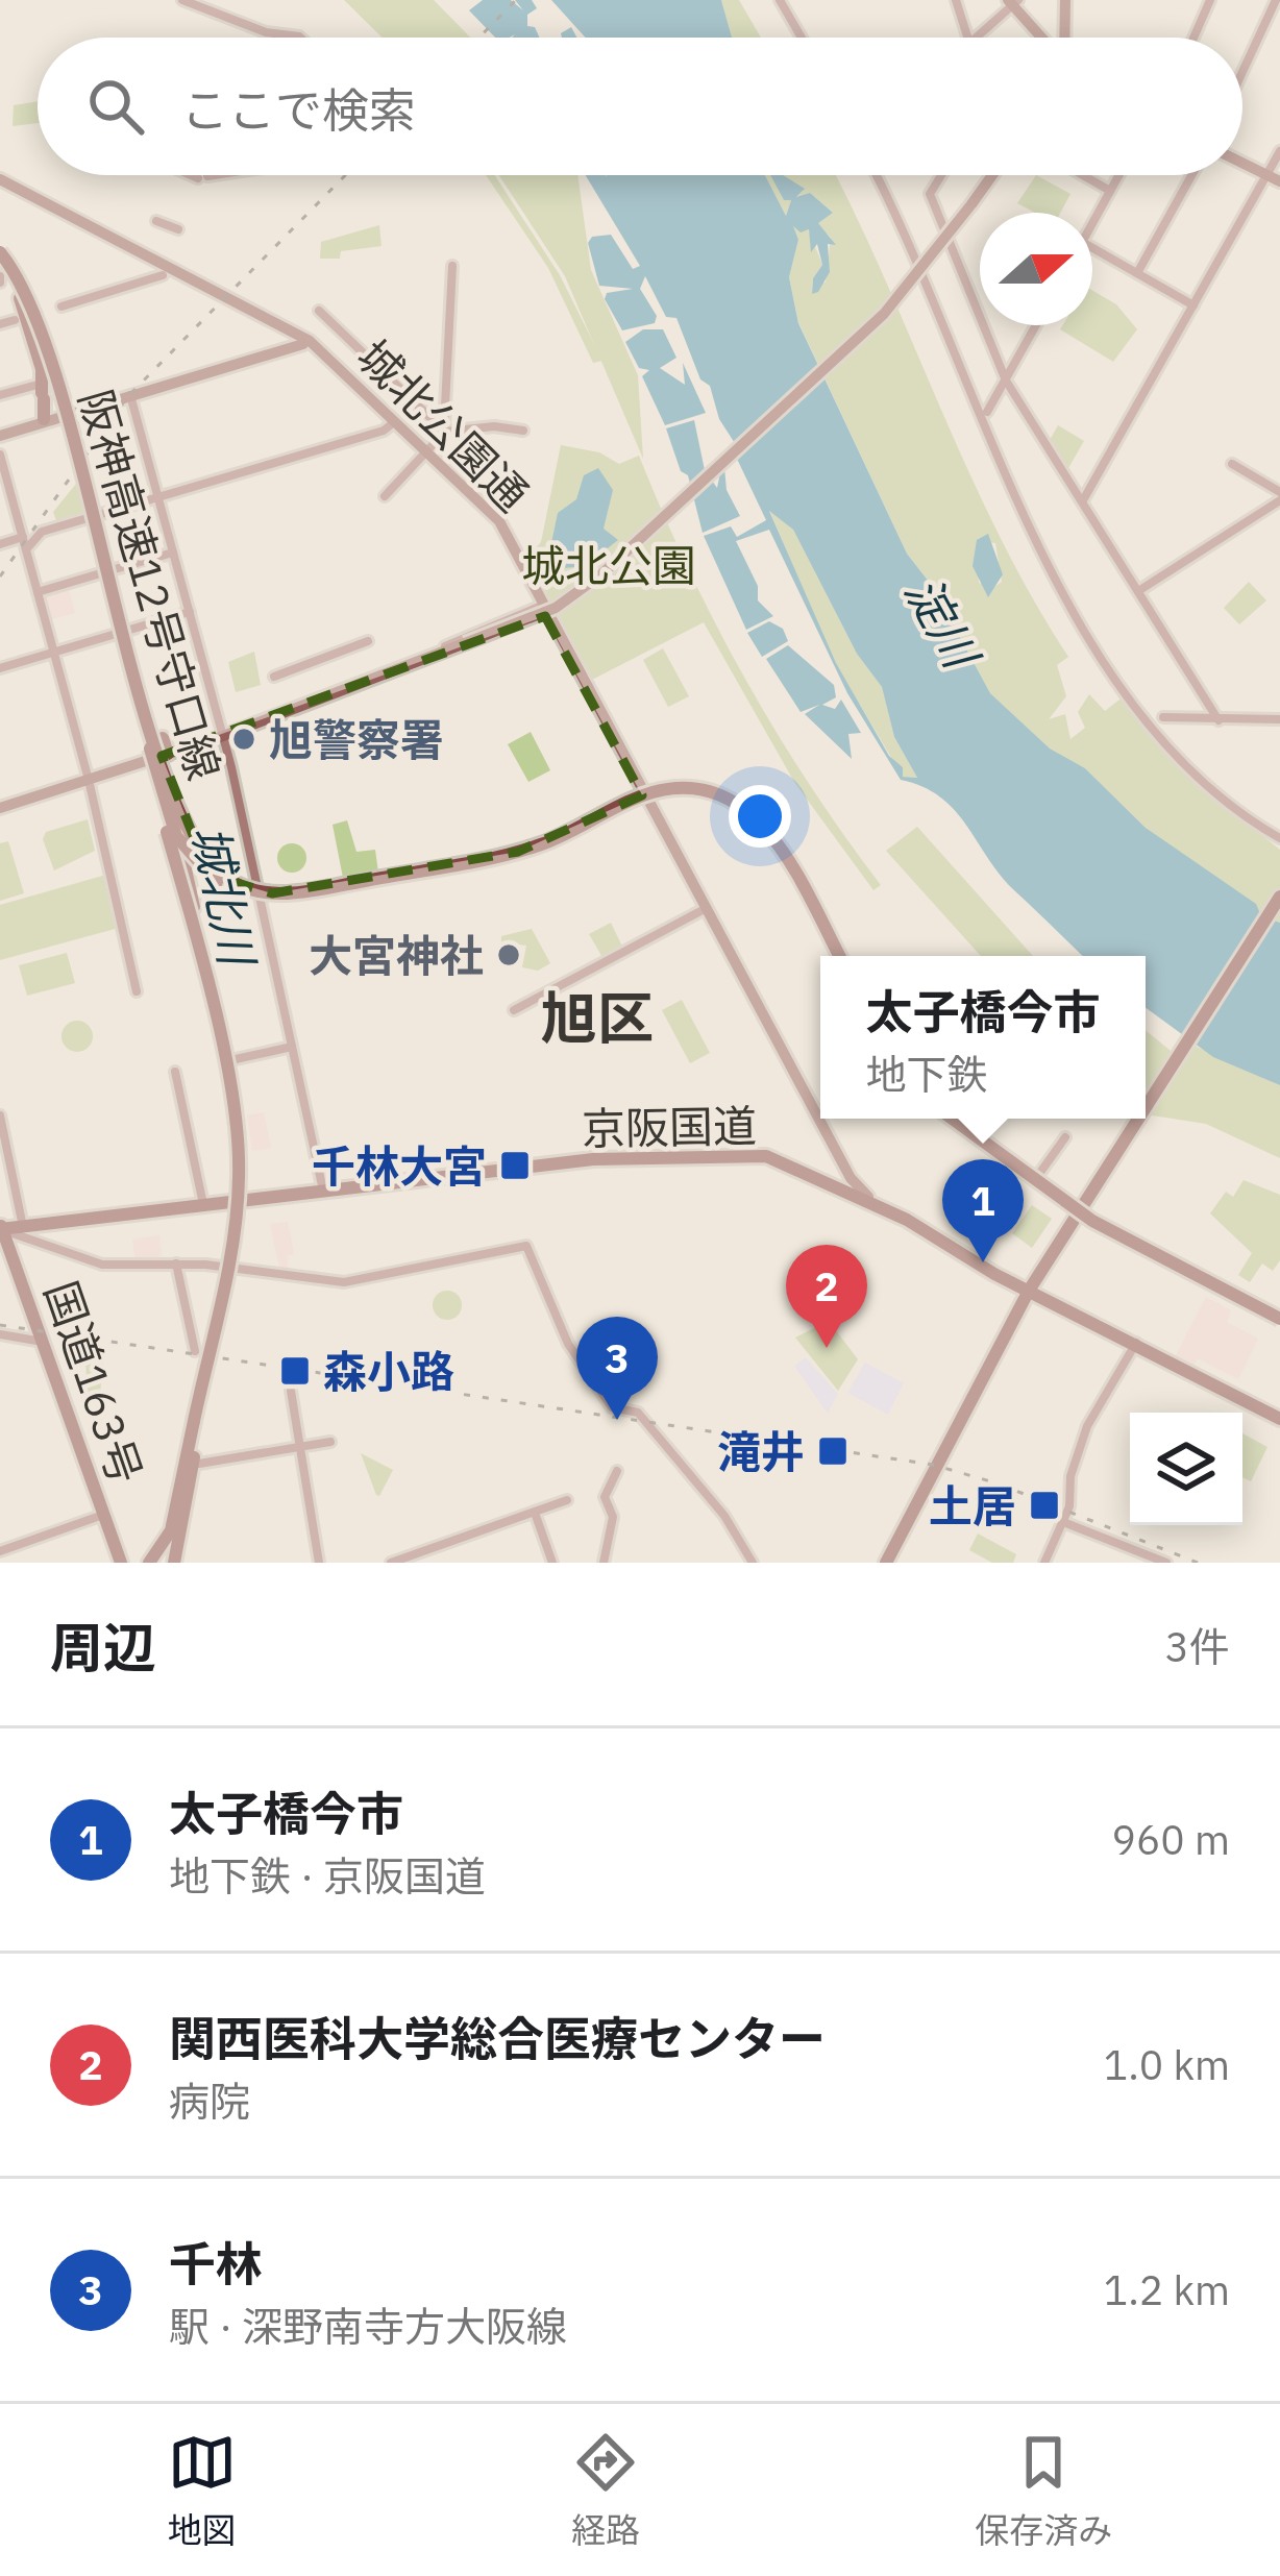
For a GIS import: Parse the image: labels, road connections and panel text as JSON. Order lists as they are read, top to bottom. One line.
{"streets":{"highway":["阪神高速12号守口線","京阪国道","国道163号"],"main road":["城北公園通"]},"crossings":[["城北公園通","京阪国道"],["京阪国道","国道163号"]],"districts":["旭区"],"water":["淀川","城北川"],"parks":["城北公園"],"places":{"other":["旭警察署","大宮神社"],"transit":["千林大宮","森小路","滝井","土居"]},"north":"right","page":{"search":"ここで検索","popup":["太子橋今市","地下鉄"],"pins":["1","2","3"],"heading":["周辺","3件"],"list":[{"mark":"1","name":"太子橋今市","note":"地下鉄 · 京阪国道","value":"960 m"},{"mark":"2","name":"関西医科大学総合医療センター","note":"病院","value":"1.0 km"},{"mark":"3","name":"千林","note":"駅 · 深野南寺方大阪線","value":"1.2 km"}],"nav":["地図","経路","保存済み"]}}
